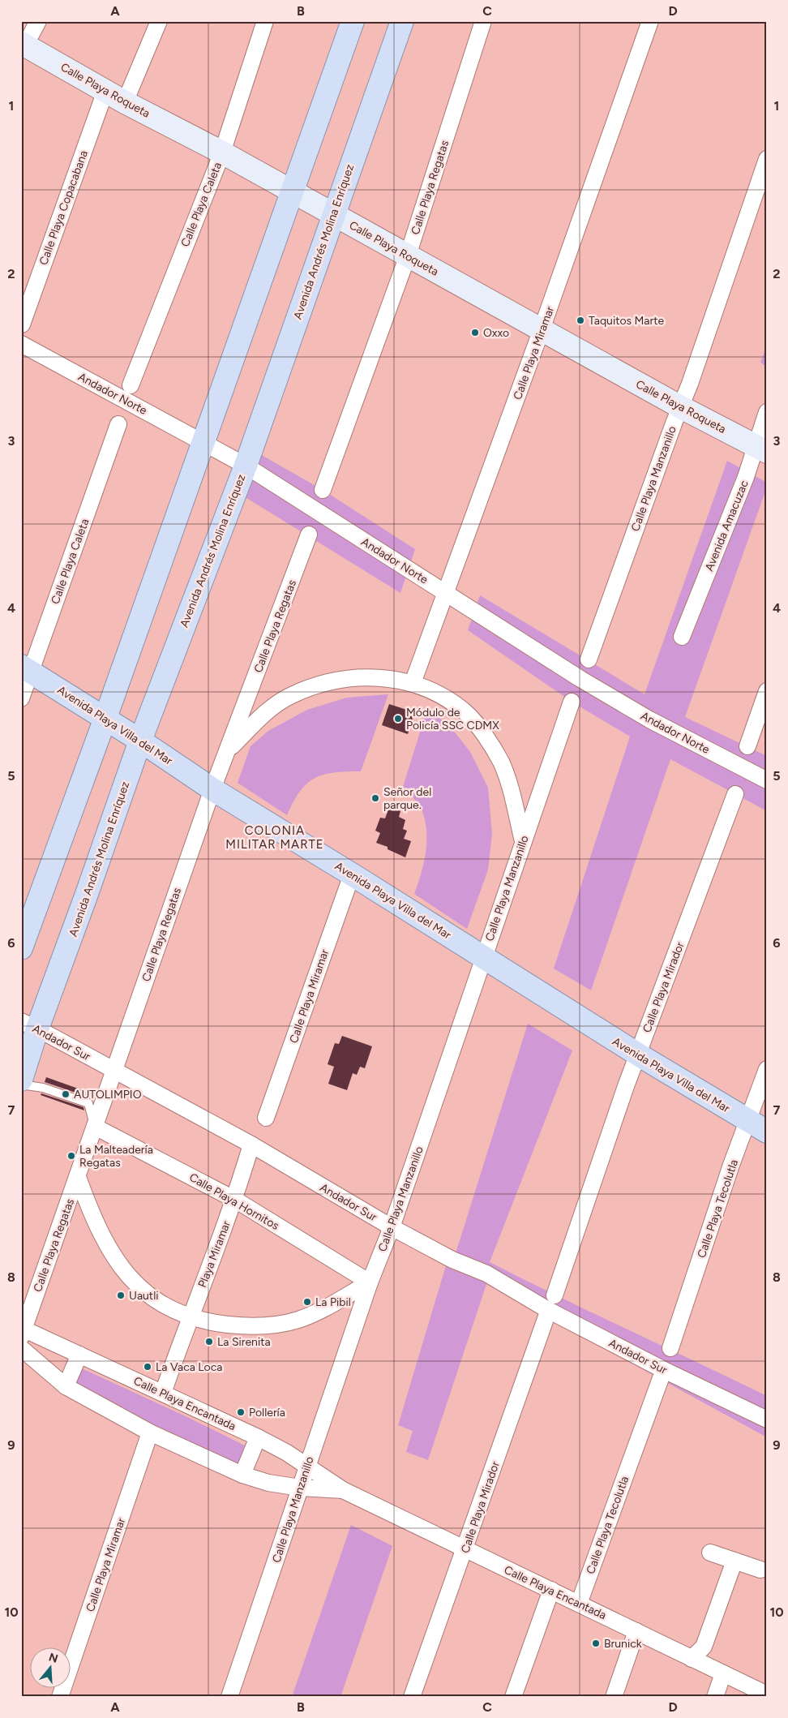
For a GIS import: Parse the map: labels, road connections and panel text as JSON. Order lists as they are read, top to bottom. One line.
{"streets":{"main road":["Avenida Andrés Molina Enríquez","Avenida Playa Villa del Mar"],"street":["Calle Playa Roqueta","Calle Playa Regatas","Calle Playa Caleta","Calle Playa Copacabana","Calle Playa Miramar","Andador Norte","Calle Playa Manzanillo","Avenida Amacuzac","Calle Playa Mirador","Andador Sur","Calle Playa Hornitos","Calle Playa Tecolutla","Playa Miramar","Calle Playa Encantada"]},"crossings":[["Calle Playa Roqueta","Calle Playa Regatas"],["Calle Playa Roqueta","Calle Playa Caleta"],["Calle Playa Roqueta","Calle Playa Copacabana"],["Calle Playa Roqueta","Avenida Andrés Molina Enríquez"],["Calle Playa Roqueta","Calle Playa Miramar"],["Calle Playa Roqueta","Calle Playa Manzanillo"],["Calle Playa Roqueta","Avenida Amacuzac"],["Calle Playa Regatas","Avenida Playa Villa del Mar"],["Calle Playa Regatas","Andador Sur"],["Calle Playa Regatas","Calle Playa Hornitos"],["Calle Playa Regatas","Calle Playa Encantada"],["Calle Playa Caleta","Avenida Playa Villa del Mar"],["Avenida Andrés Molina Enríquez","Andador Norte"],["Avenida Andrés Molina Enríquez","Avenida Playa Villa del Mar"],["Avenida Andrés Molina Enríquez","Andador Sur"],["Calle Playa Miramar","Andador Norte"],["Calle Playa Miramar","Avenida Playa Villa del Mar"],["Calle Playa Miramar","Calle Playa Encantada"],["Calle Playa Manzanillo","Avenida Playa Villa del Mar"],["Calle Playa Manzanillo","Andador Sur"],["Calle Playa Manzanillo","Calle Playa Hornitos"],["Calle Playa Manzanillo","Calle Playa Encantada"],["Avenida Playa Villa del Mar","Calle Playa Mirador"],["Avenida Playa Villa del Mar","Calle Playa Tecolutla"],["Calle Playa Mirador","Calle Playa Encantada"],["Andador Sur","Playa Miramar"],["Calle Playa Hornitos","Playa Miramar"],["Calle Playa Tecolutla","Calle Playa Encantada"]],"districts":["COLONIA MILITAR MARTE"],"places":["Taquitos Marte","Oxxo","Módulo de Policía SSC CDMX","Señor del parque.","AUTOLIMPIO","La Malteadería Regatas","Uautli","La Pibil","La Sirenita","La Vaca Loca","Pollería","Brunick"],"north":"top","grid":{"columns":["A","B","C","D"],"rows":["1","2","3","4","5","6","7","8","9","10"]}}
